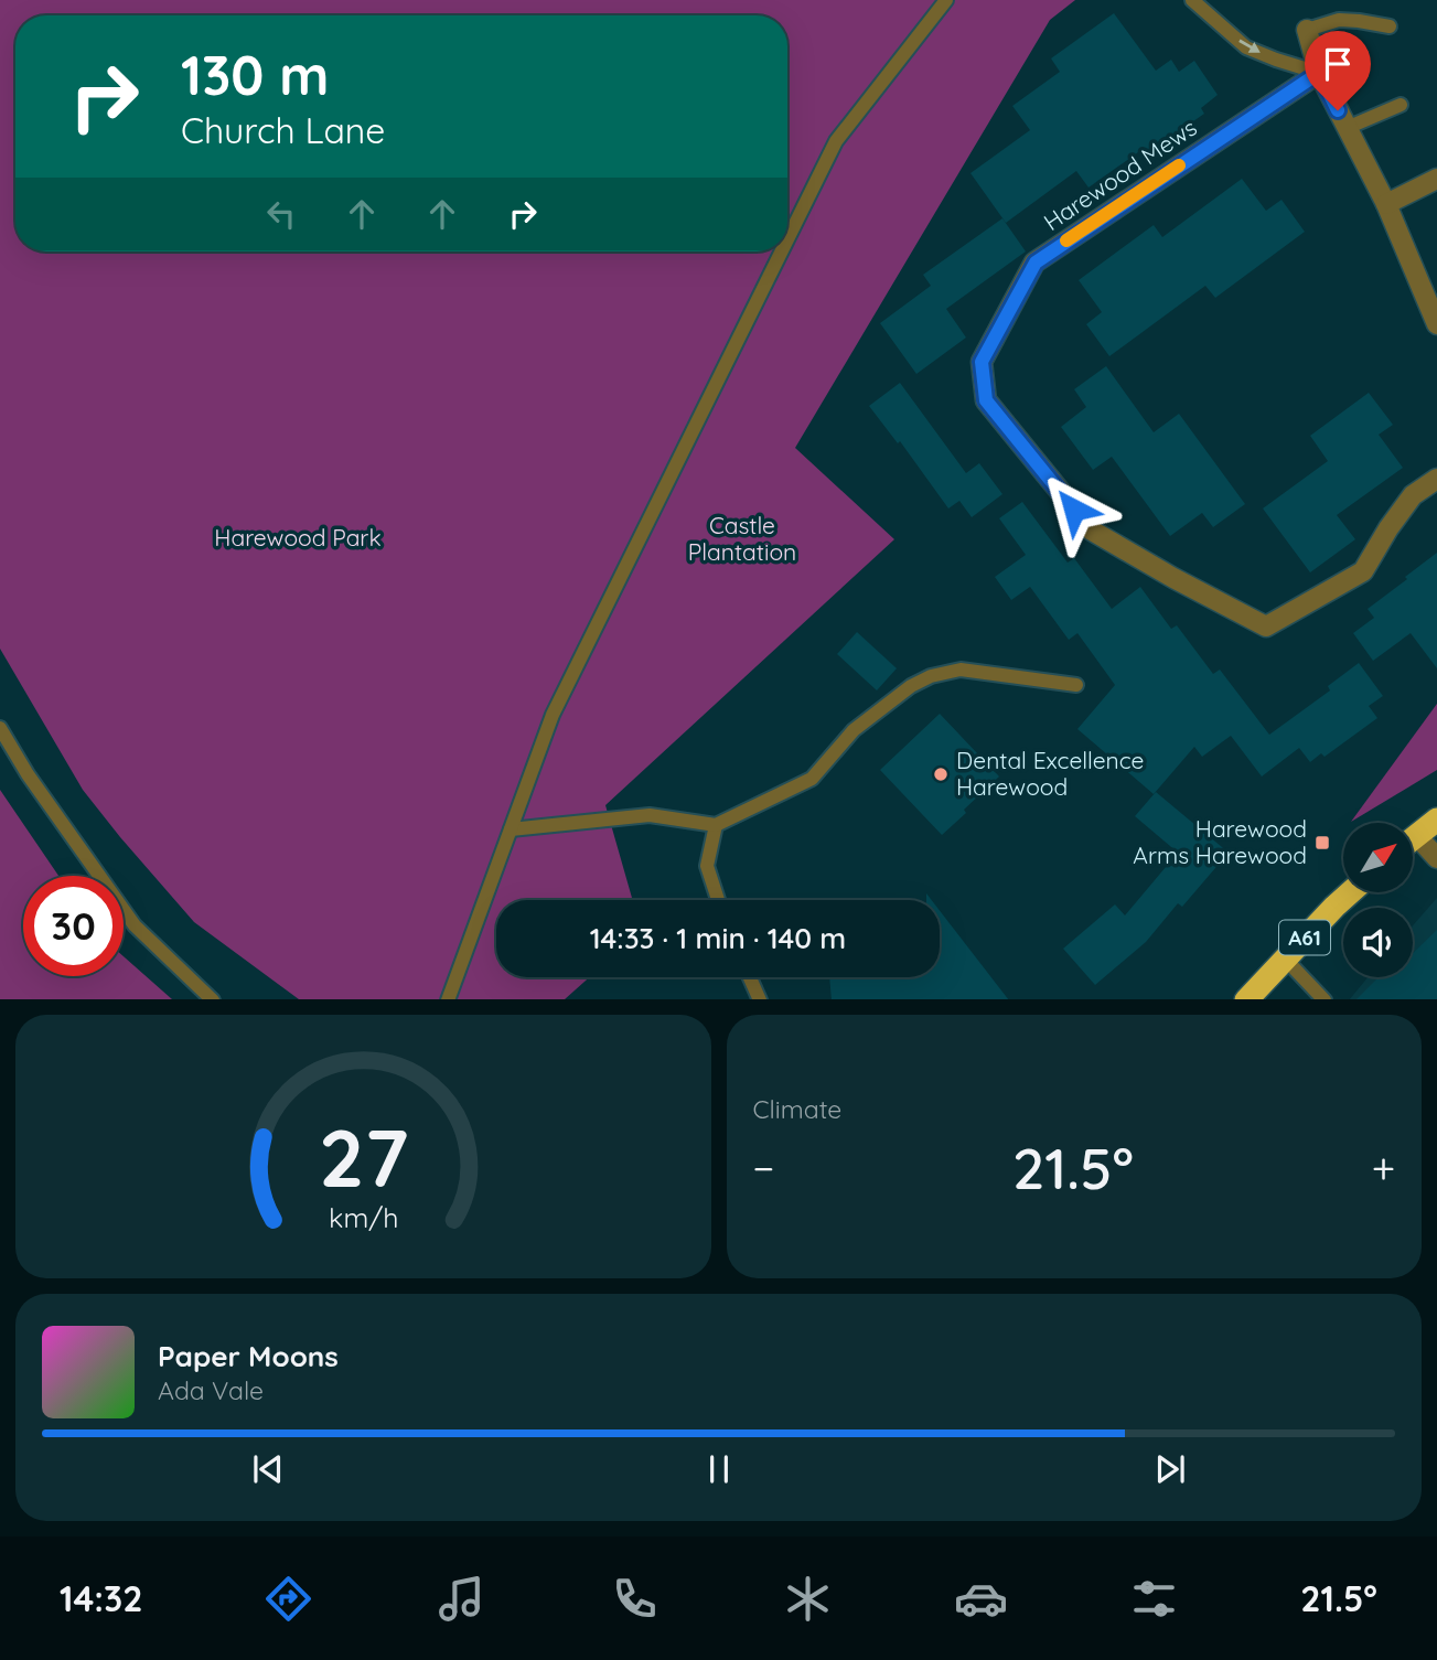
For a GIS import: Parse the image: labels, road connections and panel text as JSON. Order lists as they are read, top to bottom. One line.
{"streets":{"highway":["A61"],"street":["Harewood Mews"]},"parks":["Castle Plantation","Harewood Park"],"places":{"other":["Dental Excellence Harewood"],"transit":["Harewood Arms Harewood"]},"north":"top right","page":{"turn":["130 m","Church Lane"],"limit":"30","trip":"14:33 · 1 min · 140 m","tile":"Climate","heat":["−","21.5°","+"],"song":["Paper Moons","Ada Vale"],"tabs":["14:32","21.5°"],"gauge":["27","km/h"]}}
